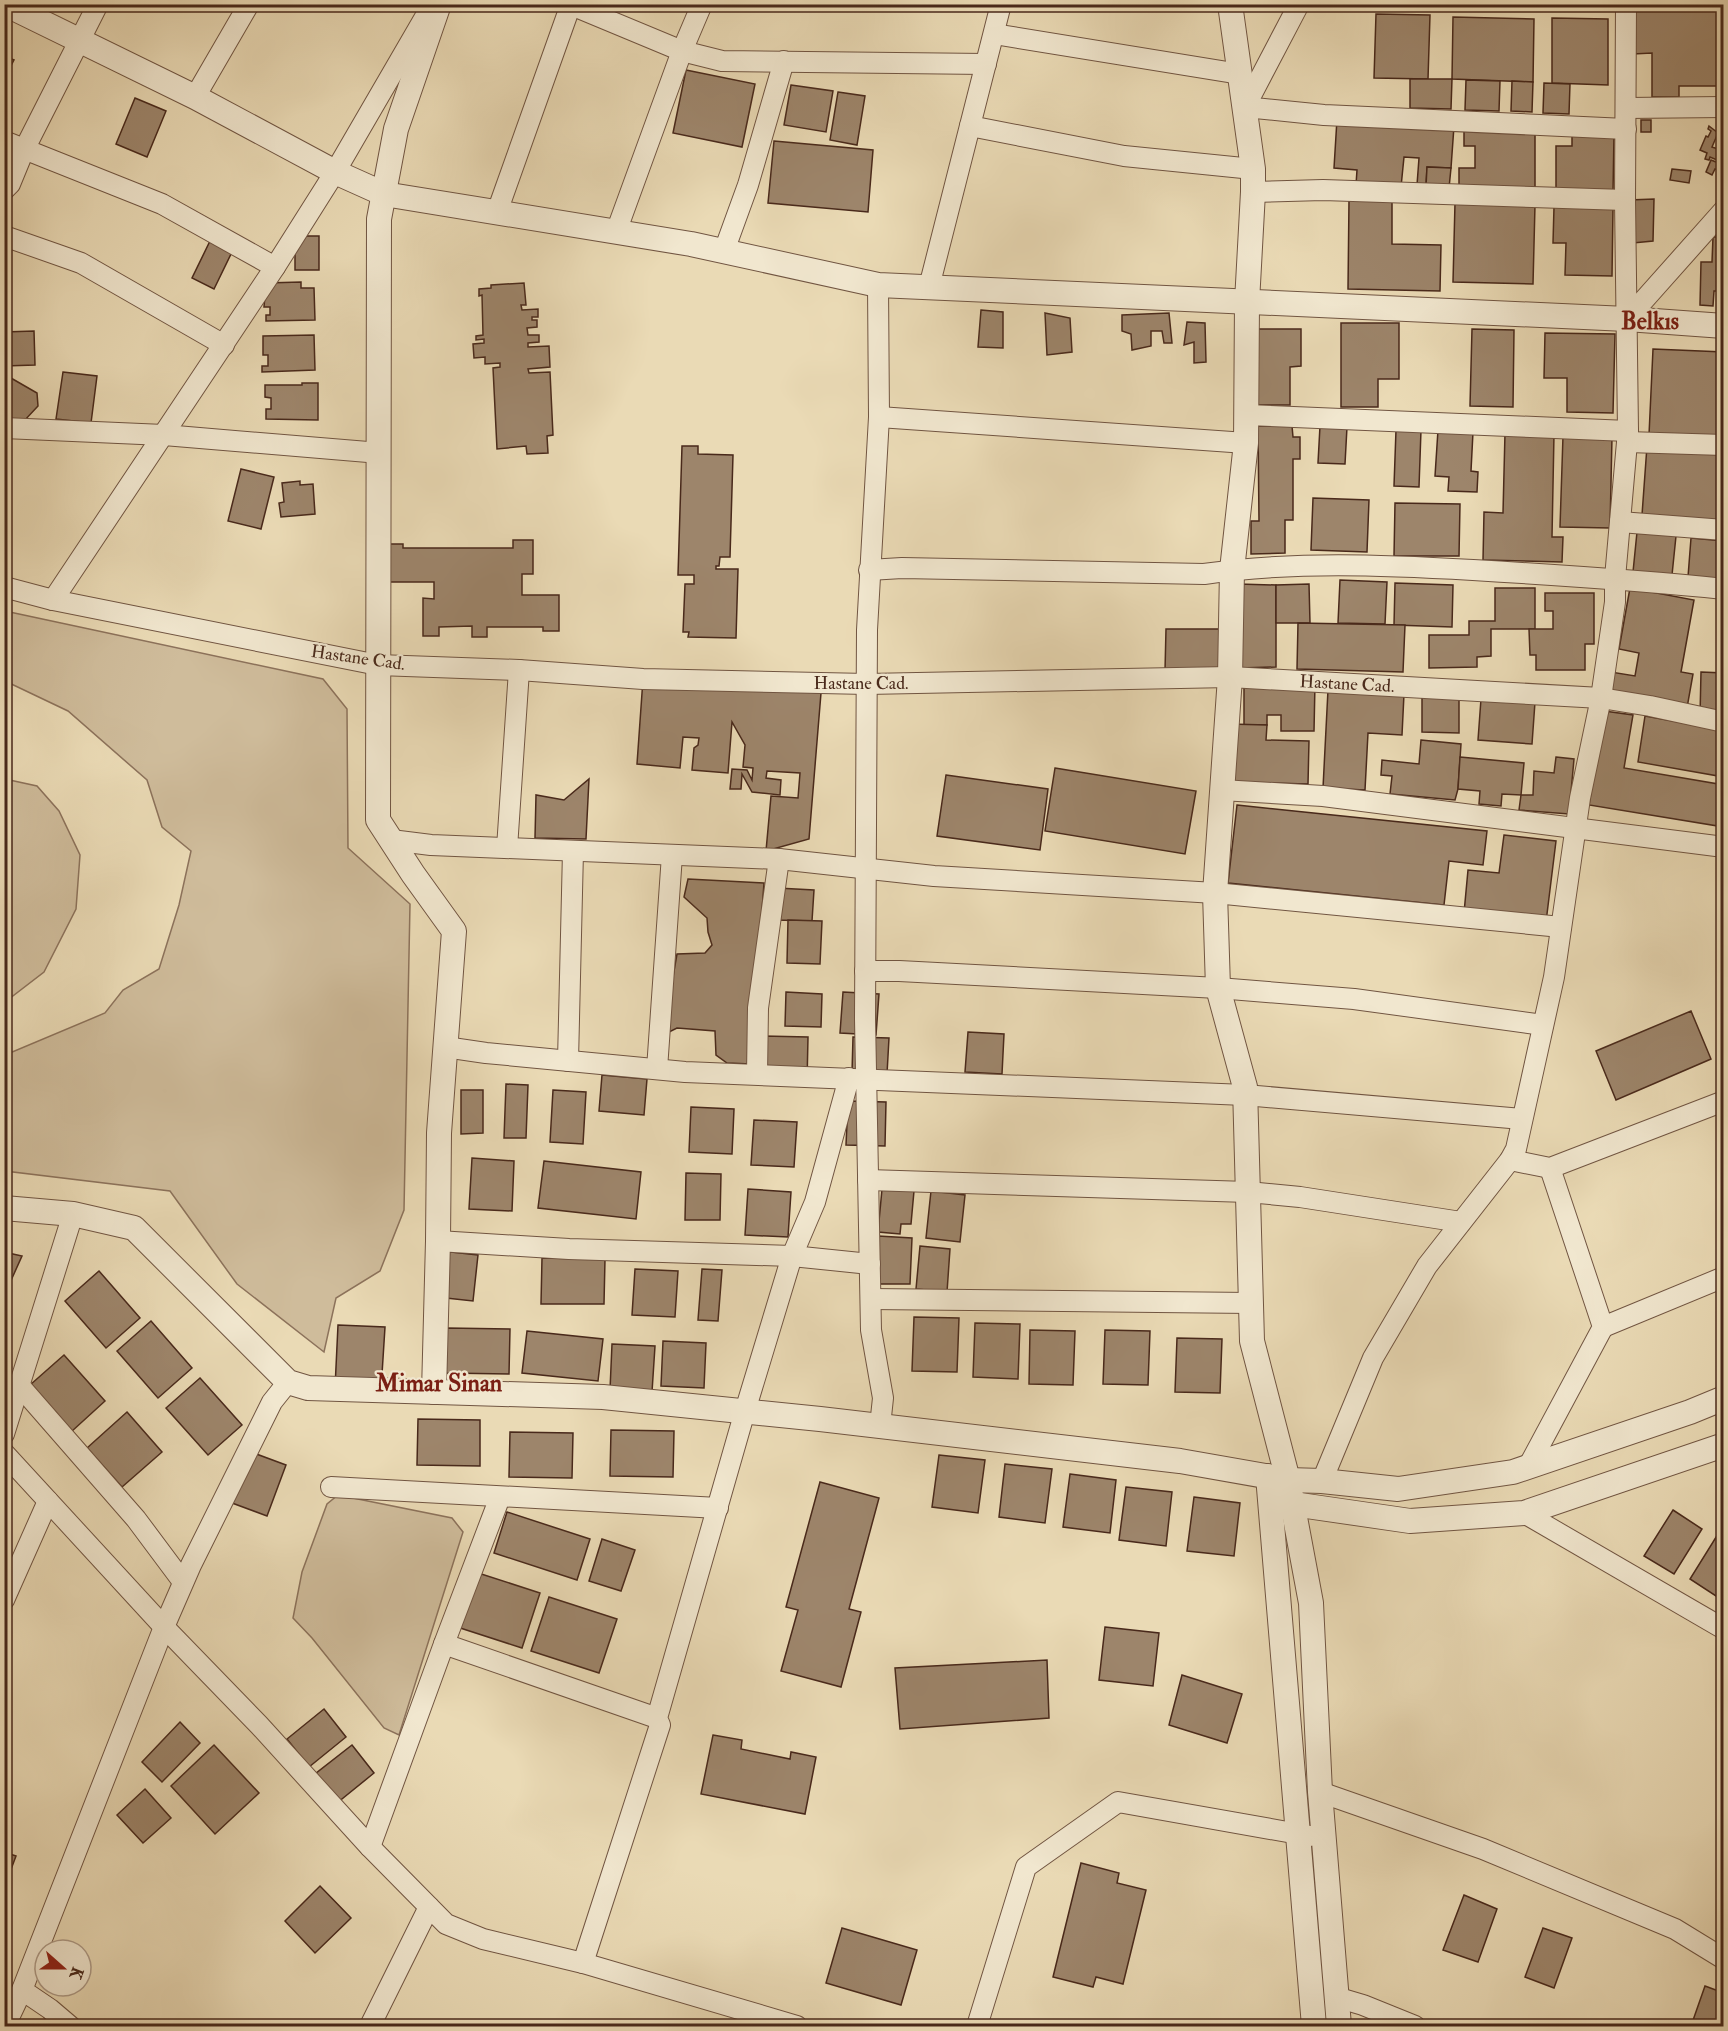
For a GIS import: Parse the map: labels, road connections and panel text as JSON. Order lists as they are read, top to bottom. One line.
{"streets":{"street":["Hastane Cad."]},"districts":["Belkıs","Mimar Sinan"],"north":"right"}
